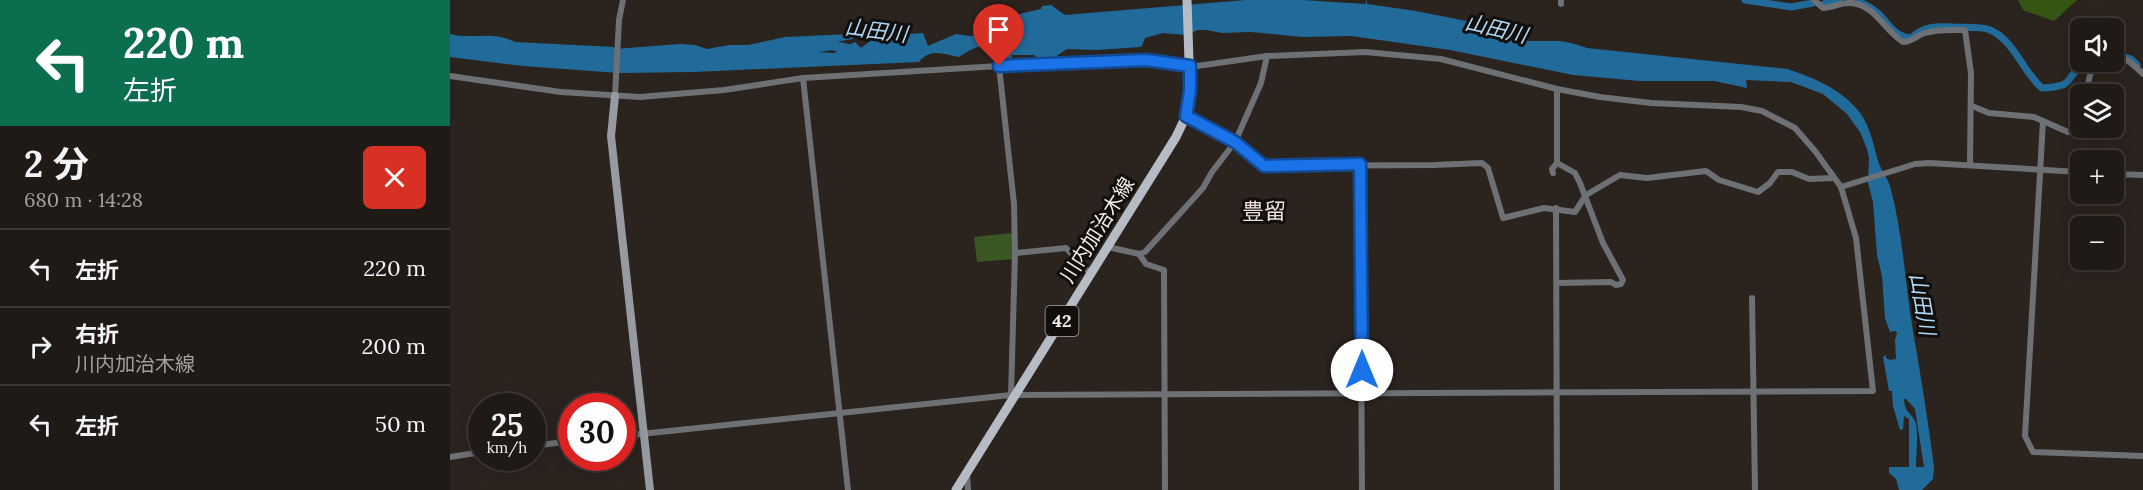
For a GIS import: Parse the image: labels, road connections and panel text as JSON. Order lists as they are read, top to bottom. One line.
{"streets":{"main road":["川内加治木線","42"]},"districts":["豊留"],"water":["山田川"],"page":{"turn":["220 m","左折"],"map_buttons":["+","−"],"heading":["2 分","680 m · 14:28"],"list":[{"name":"左折","value":"220 m"},{"name":"右折","note":"川内加治木線","value":"200 m"},{"name":"左折","value":"50 m"}],"speed":"25 km/h","limit":"30"}}
